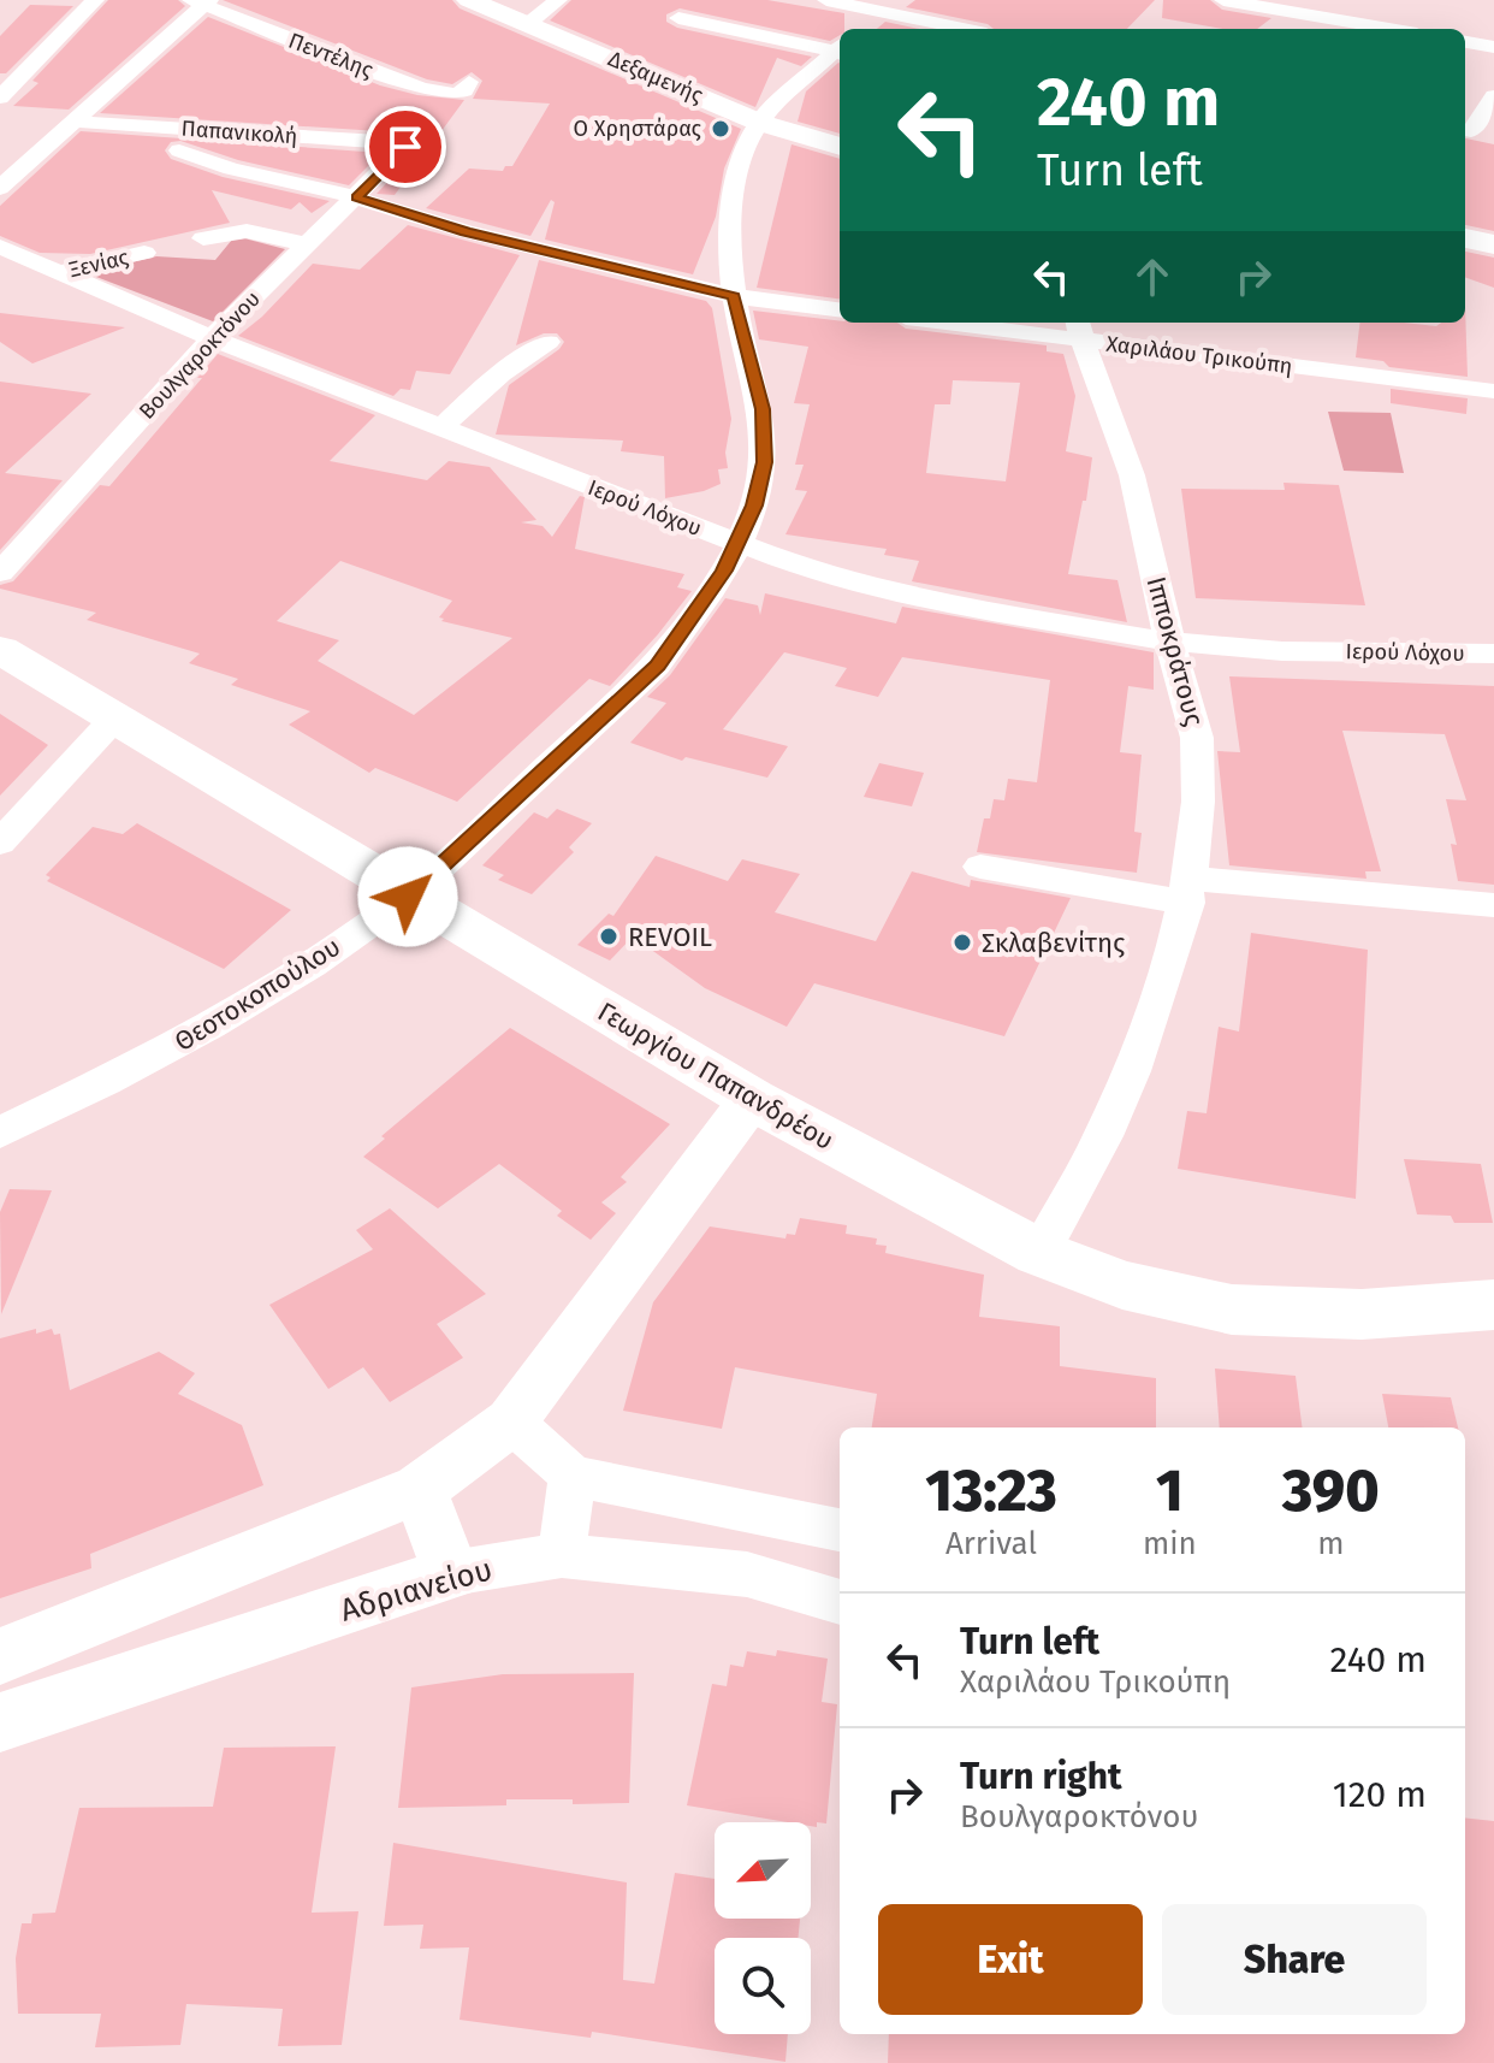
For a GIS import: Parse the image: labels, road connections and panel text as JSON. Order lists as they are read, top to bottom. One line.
{"streets":{"main road":["Δεξαμενής","Γεωργίου Παπανδρέου"],"street":["Πεντέλης","Παπανικολή","Ξενίας","Βουλγαροκτόνου","Χαριλάου Τρικούπη","Ιερού Λόχου","Ιπποκράτους","Θεοτοκοπούλου","Αδριανείου"]},"crossings":[["Δεξαμενής","Θεοτοκοπούλου"],["Παπανικολή","Βουλγαροκτόνου"],["Ξενίας","Ιερού Λόχου"],["Βουλγαροκτόνου","Ιερού Λόχου"],["Χαριλάου Τρικούπη","Ιπποκράτους"],["Ιερού Λόχου","Ιπποκράτους"],["Ιερού Λόχου","Θεοτοκοπούλου"],["Ιπποκράτους","Γεωργίου Παπανδρέου"],["Θεοτοκοπούλου","Γεωργίου Παπανδρέου"]],"places":["Ο Χρηστάρας","REVOIL","Σκλαβενίτης"],"north":"bottom left","page":{"turn":["240 m","Turn left"],"eta":["13:23","Arrival","1","min","390","m"],"list":[{"name":"Turn left","note":"Χαριλάου Τρικούπη","value":"240 m"},{"name":"Turn right","note":"Βουλγαροκτόνου","value":"120 m"}],"buttons":["Exit","Share"]}}
